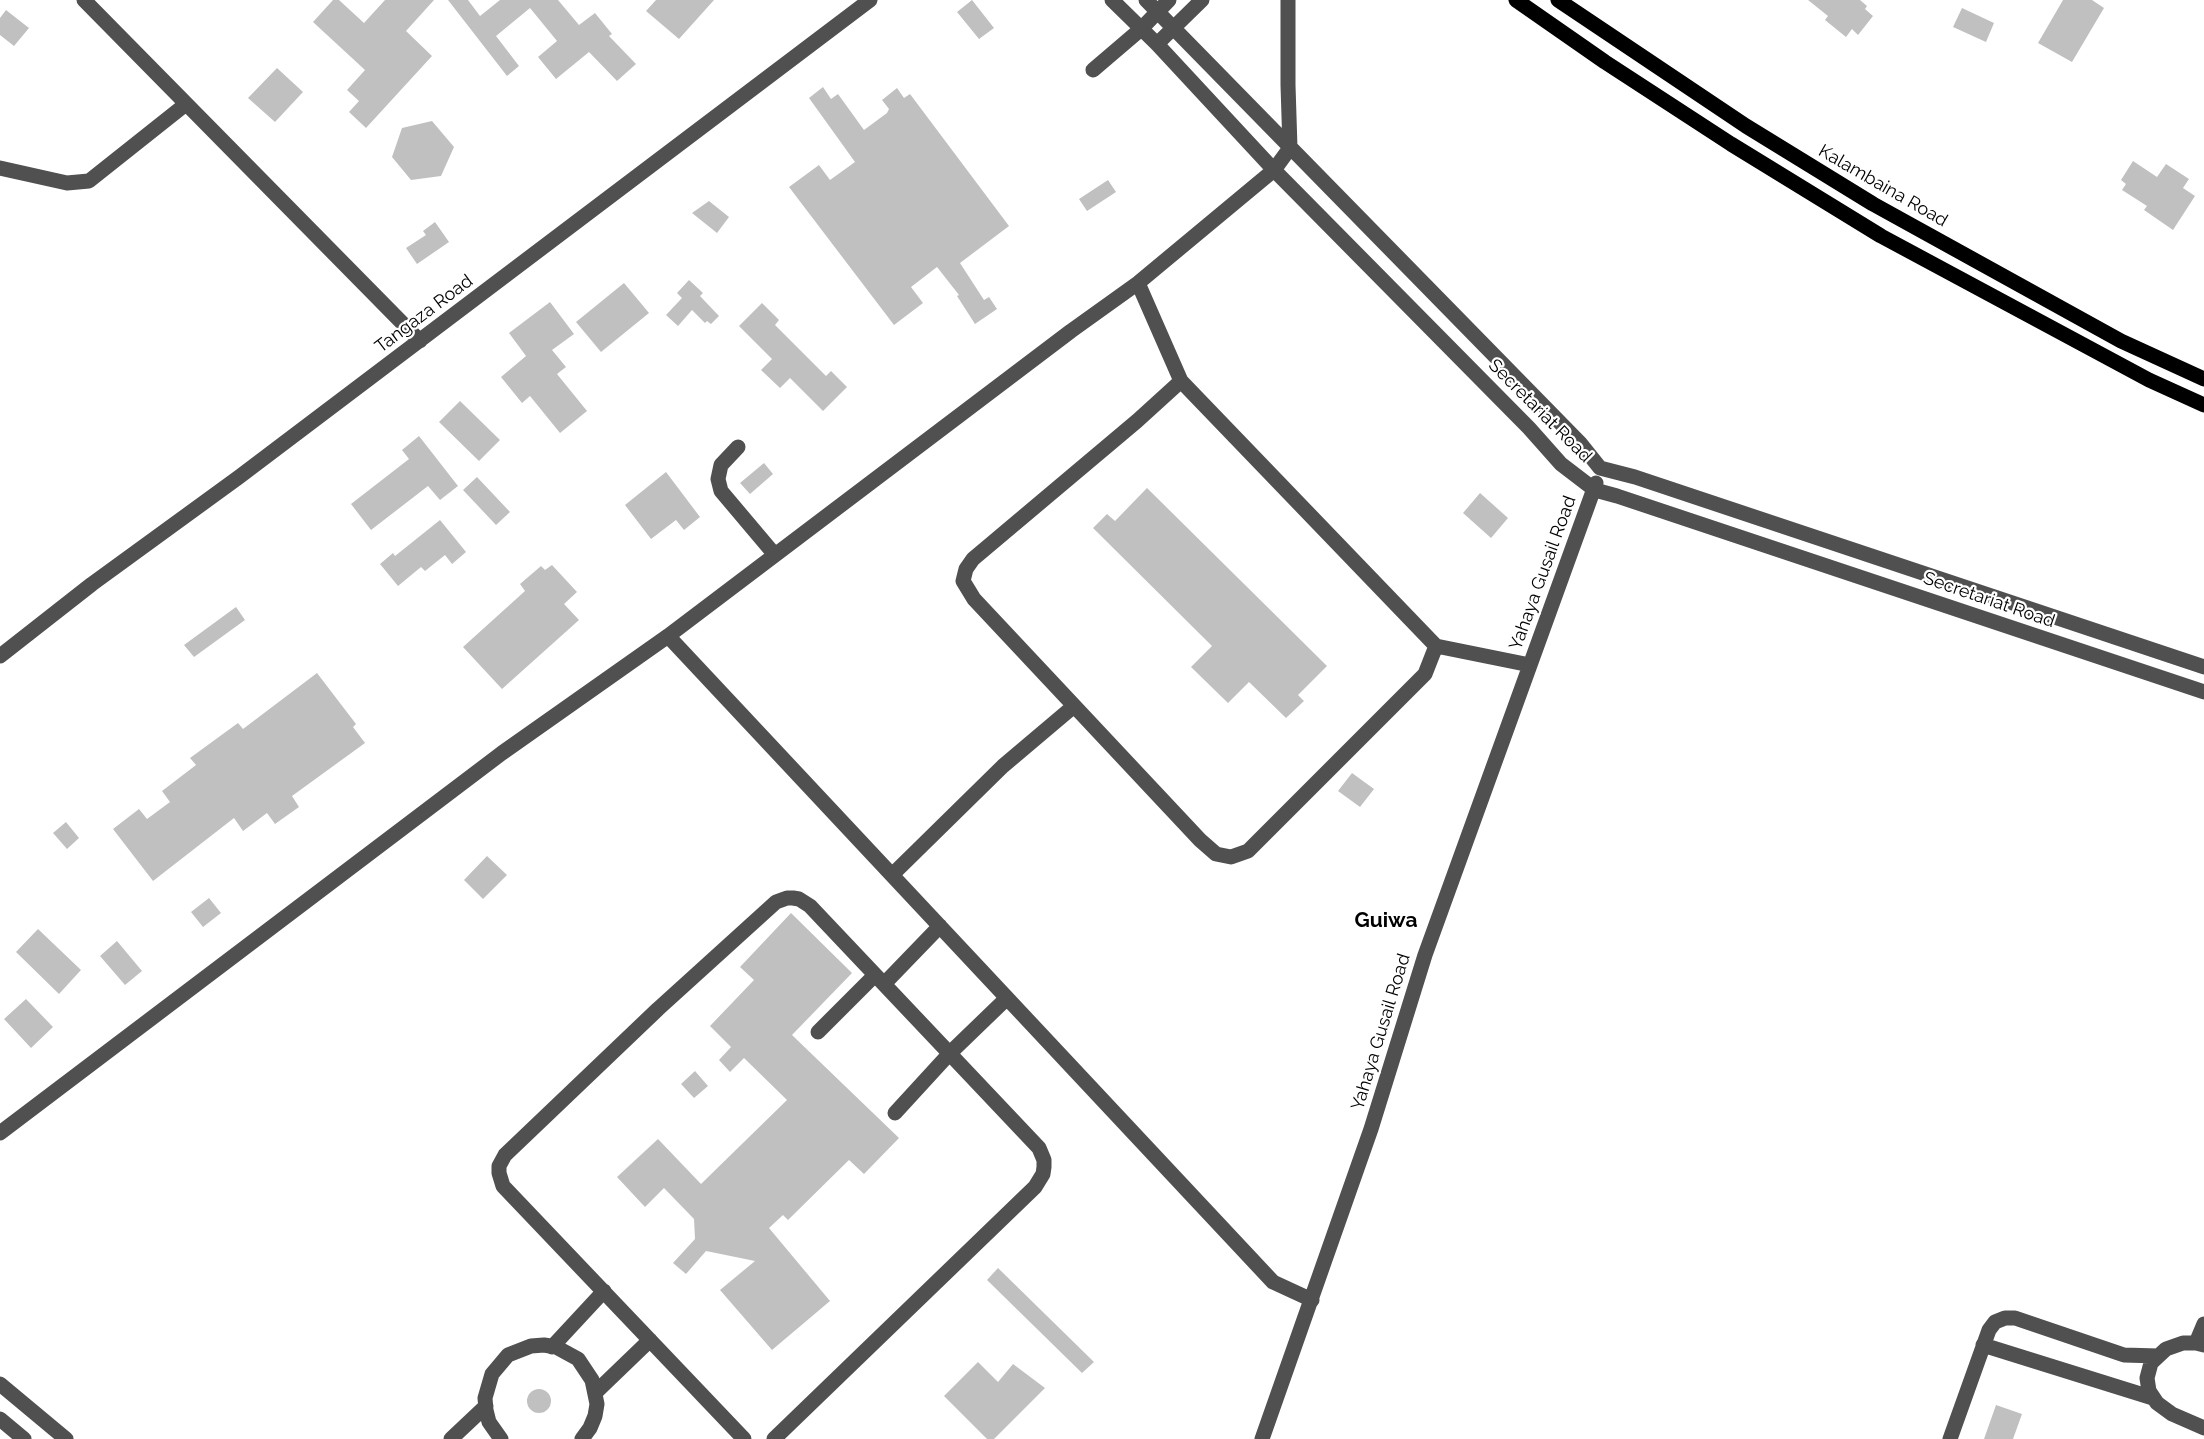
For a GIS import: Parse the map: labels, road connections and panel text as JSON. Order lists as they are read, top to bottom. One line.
{"streets":{"main road":["Kalambaina Road"],"street":["Tangaza Road","Secretariat Road","Yahaya Gusail Road"]},"crossings":[["Secretariat Road","Yahaya Gusail Road"]],"districts":["Guiwa"]}
